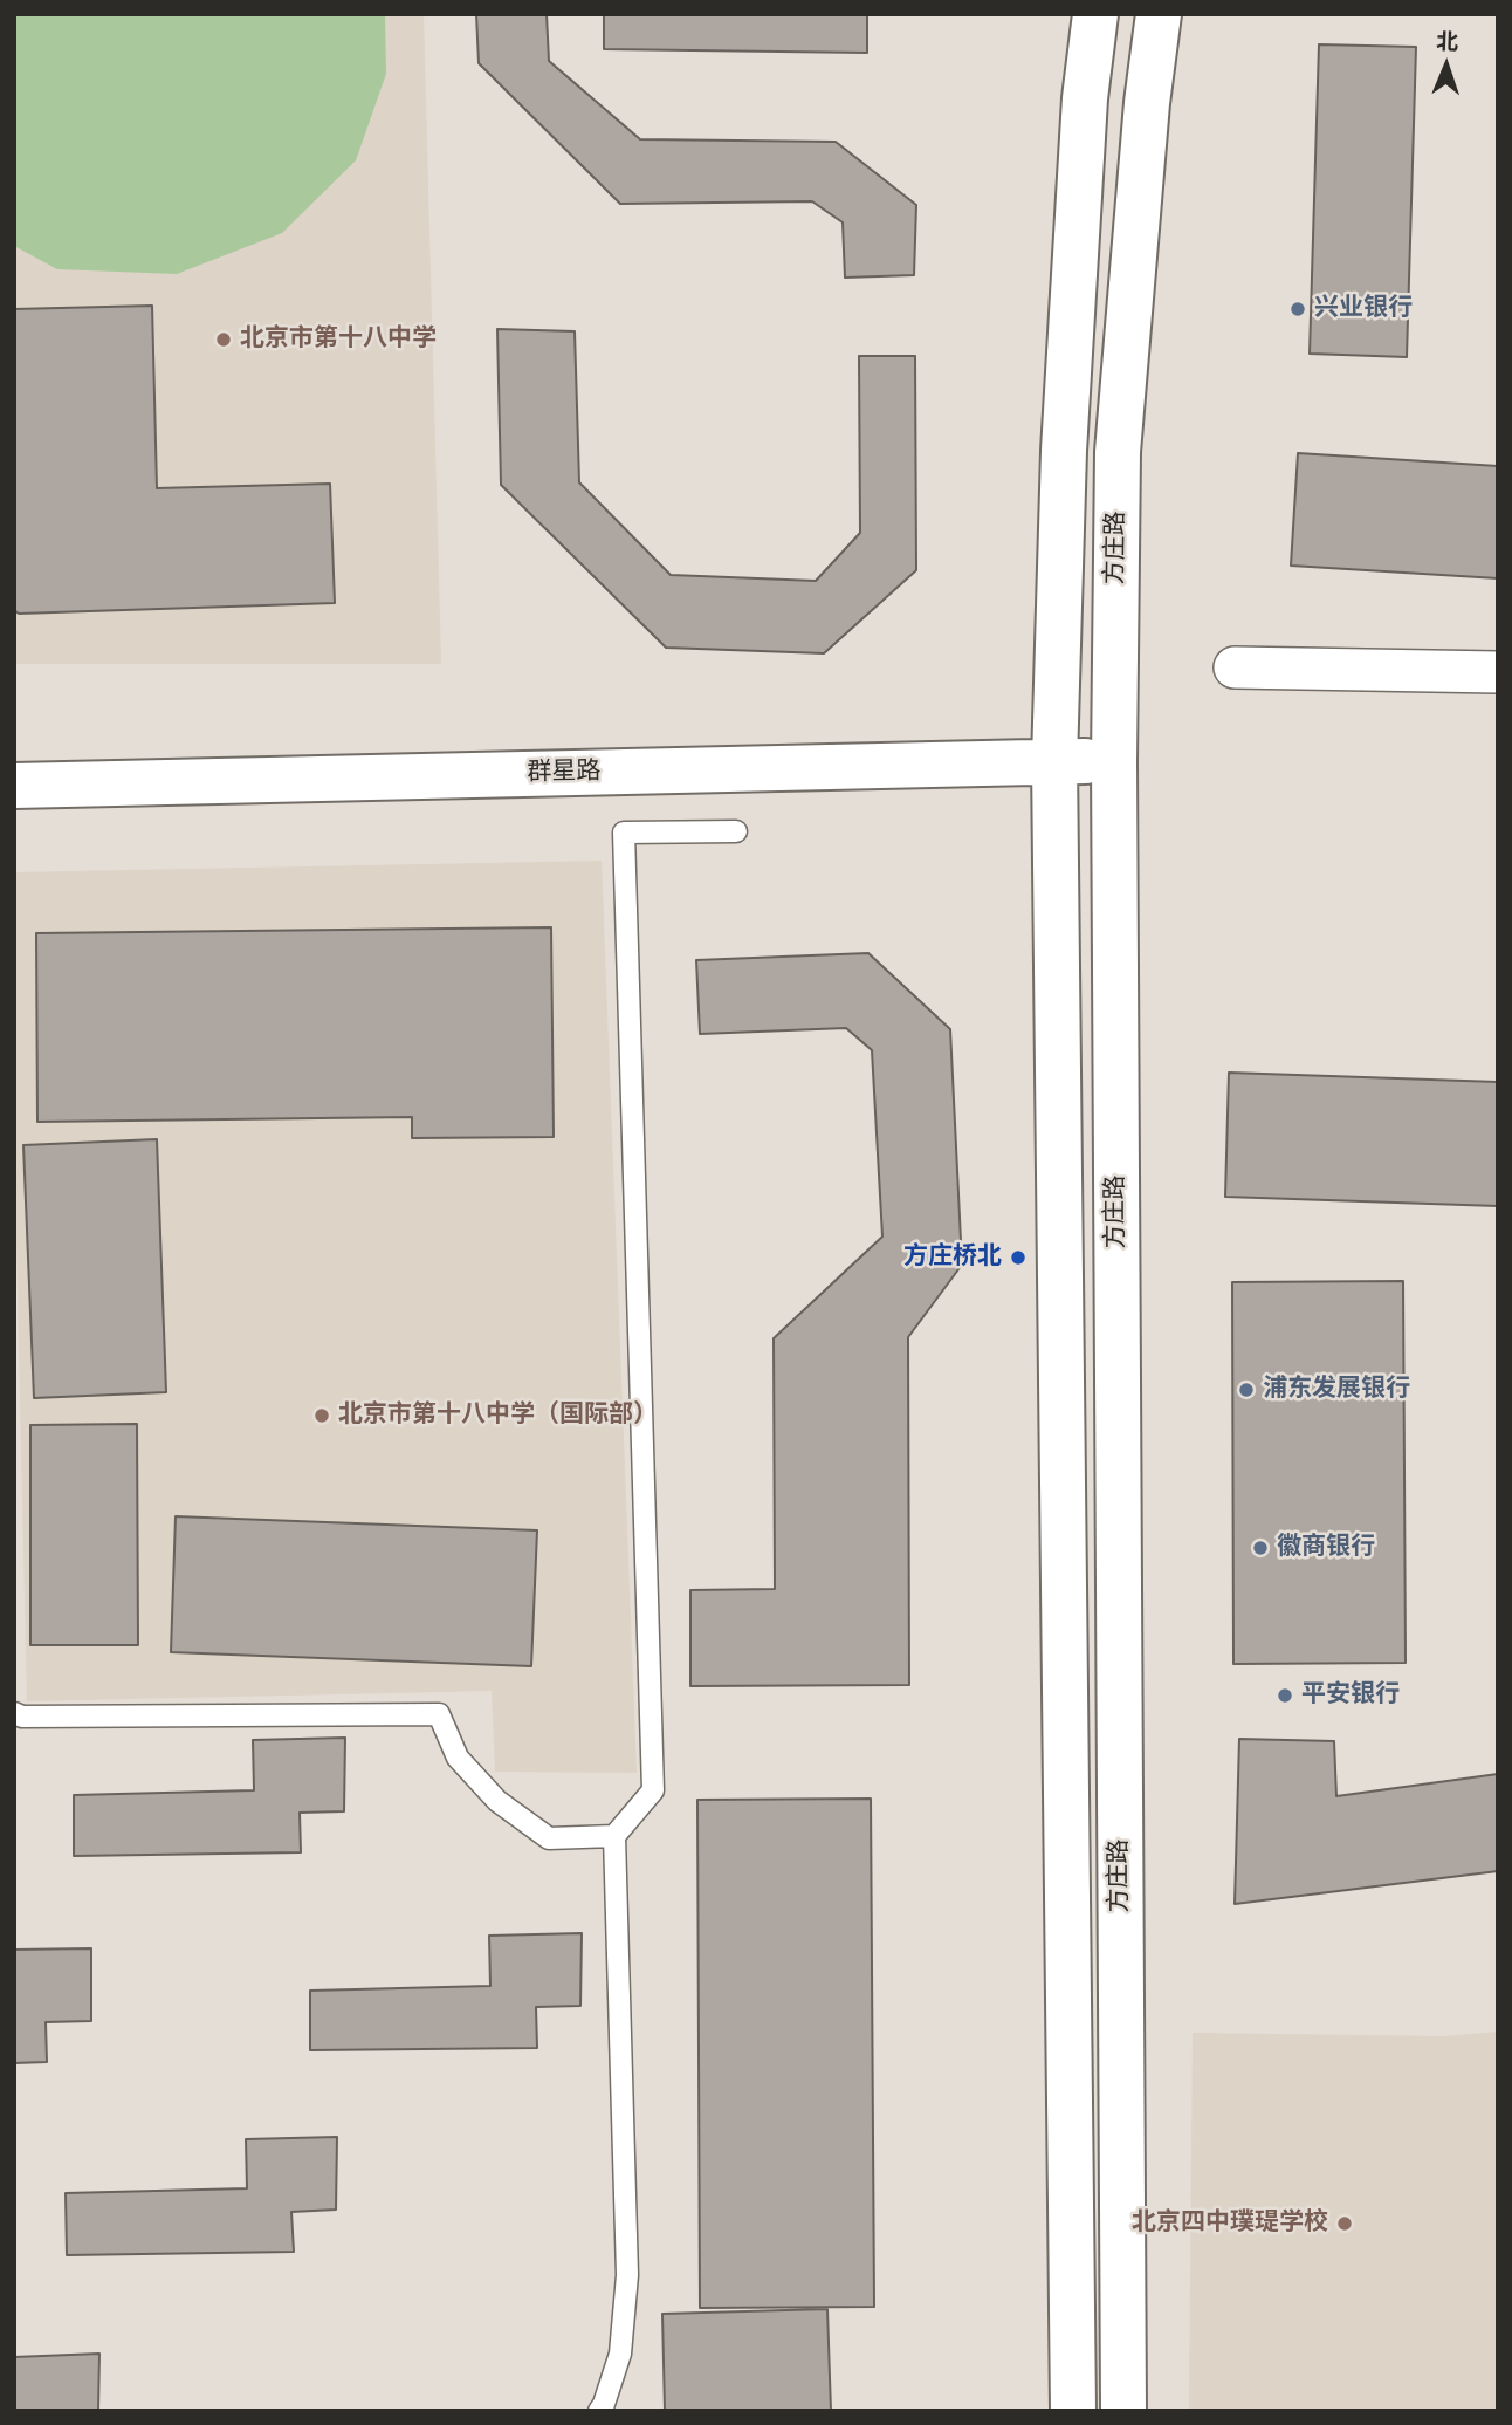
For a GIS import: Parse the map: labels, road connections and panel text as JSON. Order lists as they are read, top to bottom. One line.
{"streets":{"main road":["方庄路","群星路"]},"crossings":[["方庄路","群星路"]],"places":["兴业银行","北京市第十八中学","方庄桥北","浦东发展银行","北京市第十八中学（国际部）","徽商银行","平安银行","北京四中璞瑅学校"],"north":"top"}
